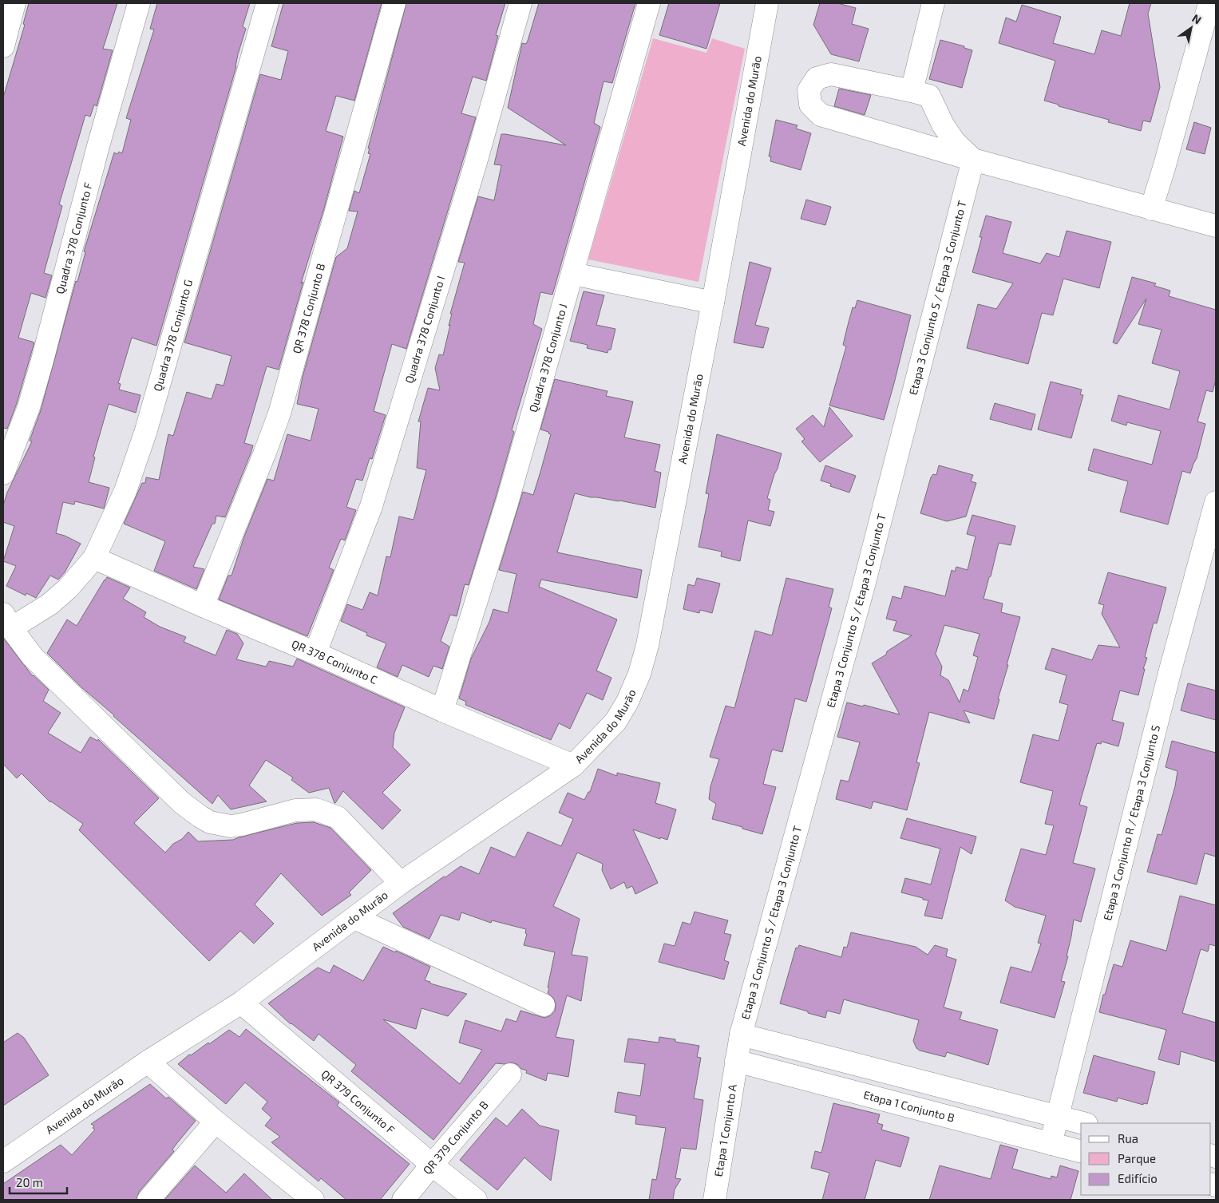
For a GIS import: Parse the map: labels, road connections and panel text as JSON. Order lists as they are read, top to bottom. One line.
{"streets":{"street":["Avenida do Murão","Quadra 378 Conjunto F","Etapa 3 Conjunto S / Etapa 3 Conjunto T","QR 378 Conjunto B","Quadra 378 Conjunto I","Quadra 378 Conjunto G","Quadra 378 Conjunto J","QR 378 Conjunto C","Etapa 3 Conjunto R / Etapa 3 Conjunto S","QR 379 Conjunto F","Etapa 1 Conjunto B","Etapa 1 Conjunto A","QR 379 Conjunto B"]},"crossings":[["Avenida do Murão","QR 378 Conjunto C"],["Avenida do Murão","QR 379 Conjunto F"],["Etapa 3 Conjunto S / Etapa 3 Conjunto T","Etapa 1 Conjunto B"],["Etapa 3 Conjunto S / Etapa 3 Conjunto T","Etapa 1 Conjunto A"],["QR 378 Conjunto B","QR 378 Conjunto C"],["Quadra 378 Conjunto I","QR 378 Conjunto C"],["Quadra 378 Conjunto G","QR 378 Conjunto C"],["Quadra 378 Conjunto J","QR 378 Conjunto C"],["Etapa 3 Conjunto R / Etapa 3 Conjunto S","Etapa 1 Conjunto B"],["QR 379 Conjunto F","QR 379 Conjunto B"],["Etapa 1 Conjunto B","Etapa 1 Conjunto A"]],"legend":["Rua","Parque","Edifício"],"scale_bar":"20 m","north":"top right"}
